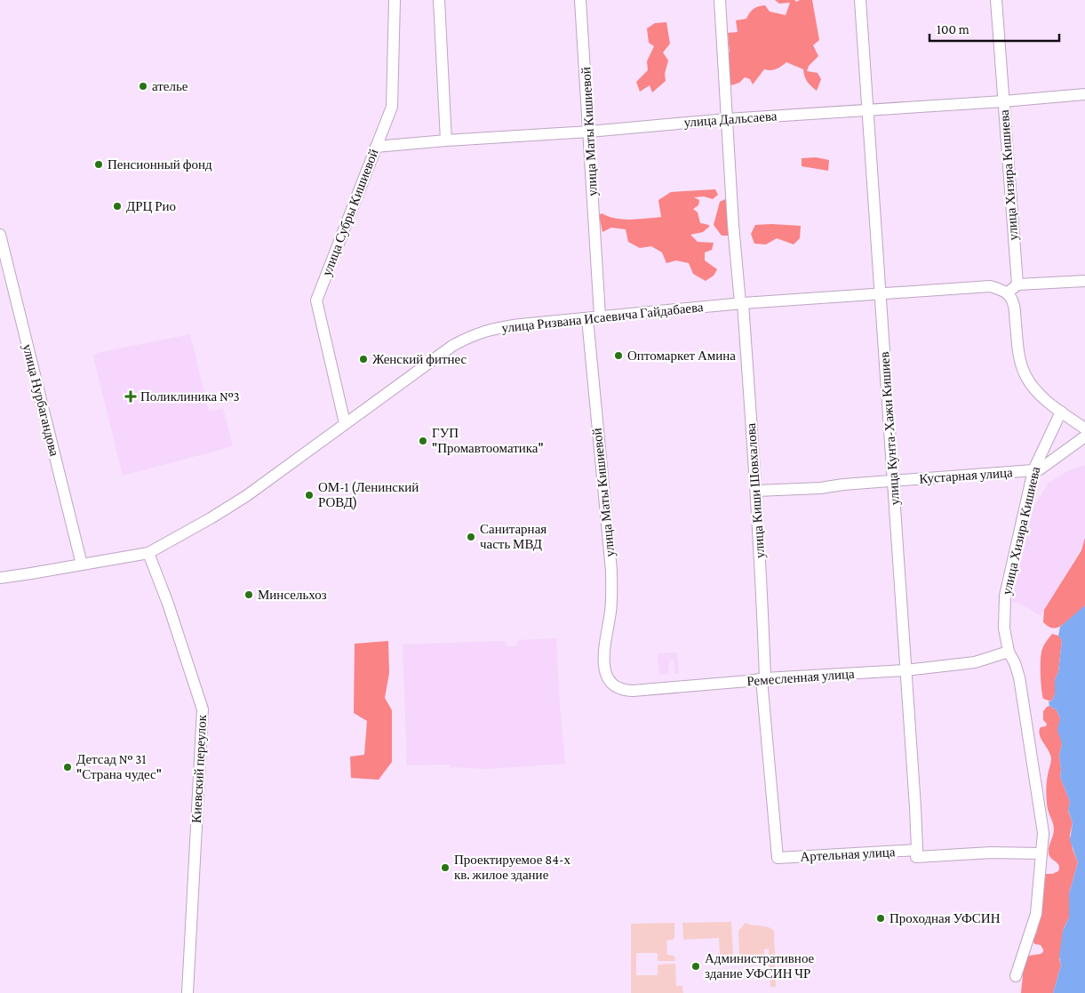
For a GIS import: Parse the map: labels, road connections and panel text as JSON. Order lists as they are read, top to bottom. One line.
{"streets":{"street":["улица Дальсаева","улица Маты Кишиевой","улица Хизира Кишиева","улица Субры Кишиевой","улица Ризвана Исаевича Гайдабаева","улица Нурбагандова","улица Кунта-Хажи Кишиев","Кустарная улица","улица Киши Шовхалова","Ремесленная улица","Киевский переулок","Артельная улица"]},"crossings":[["улица Дальсаева","улица Маты Кишиевой"],["улица Дальсаева","улица Хизира Кишиева"],["улица Дальсаева","улица Субры Кишиевой"],["улица Дальсаева","улица Кунта-Хажи Кишиев"],["улица Дальсаева","улица Киши Шовхалова"],["улица Маты Кишиевой","улица Ризвана Исаевича Гайдабаева"],["улица Маты Кишиевой","Ремесленная улица"],["улица Хизира Кишиева","Кустарная улица"],["улица Хизира Кишиева","Ремесленная улица"],["улица Хизира Кишиева","Артельная улица"],["улица Субры Кишиевой","улица Ризвана Исаевича Гайдабаева"],["улица Ризвана Исаевича Гайдабаева","улица Нурбагандова"],["улица Ризвана Исаевича Гайдабаева","улица Кунта-Хажи Кишиев"],["улица Ризвана Исаевича Гайдабаева","улица Киши Шовхалова"],["улица Ризвана Исаевича Гайдабаева","Киевский переулок"],["улица Кунта-Хажи Кишиев","Кустарная улица"],["улица Кунта-Хажи Кишиев","Ремесленная улица"],["улица Кунта-Хажи Кишиев","Артельная улица"],["Кустарная улица","улица Киши Шовхалова"],["улица Киши Шовхалова","Ремесленная улица"],["улица Киши Шовхалова","Артельная улица"]],"places":{"other":["ателье","Пенсионный фонд","ДРЦ Рио","Оптомаркет Амина","Женский фитнес","ГУП \"Промавтооматика\"","ОМ-1 (Ленинский РОВД)","Санитарная часть МВД","Минсельхоз","Детсад № 31 \"Страна чудес\"","Проектируемое 84-х кв. жилое здание","Проходная УФСИН","Административное здание УФСИН ЧР"],"health":["Поликлиника №3"]},"scale_bar":"100 m"}
